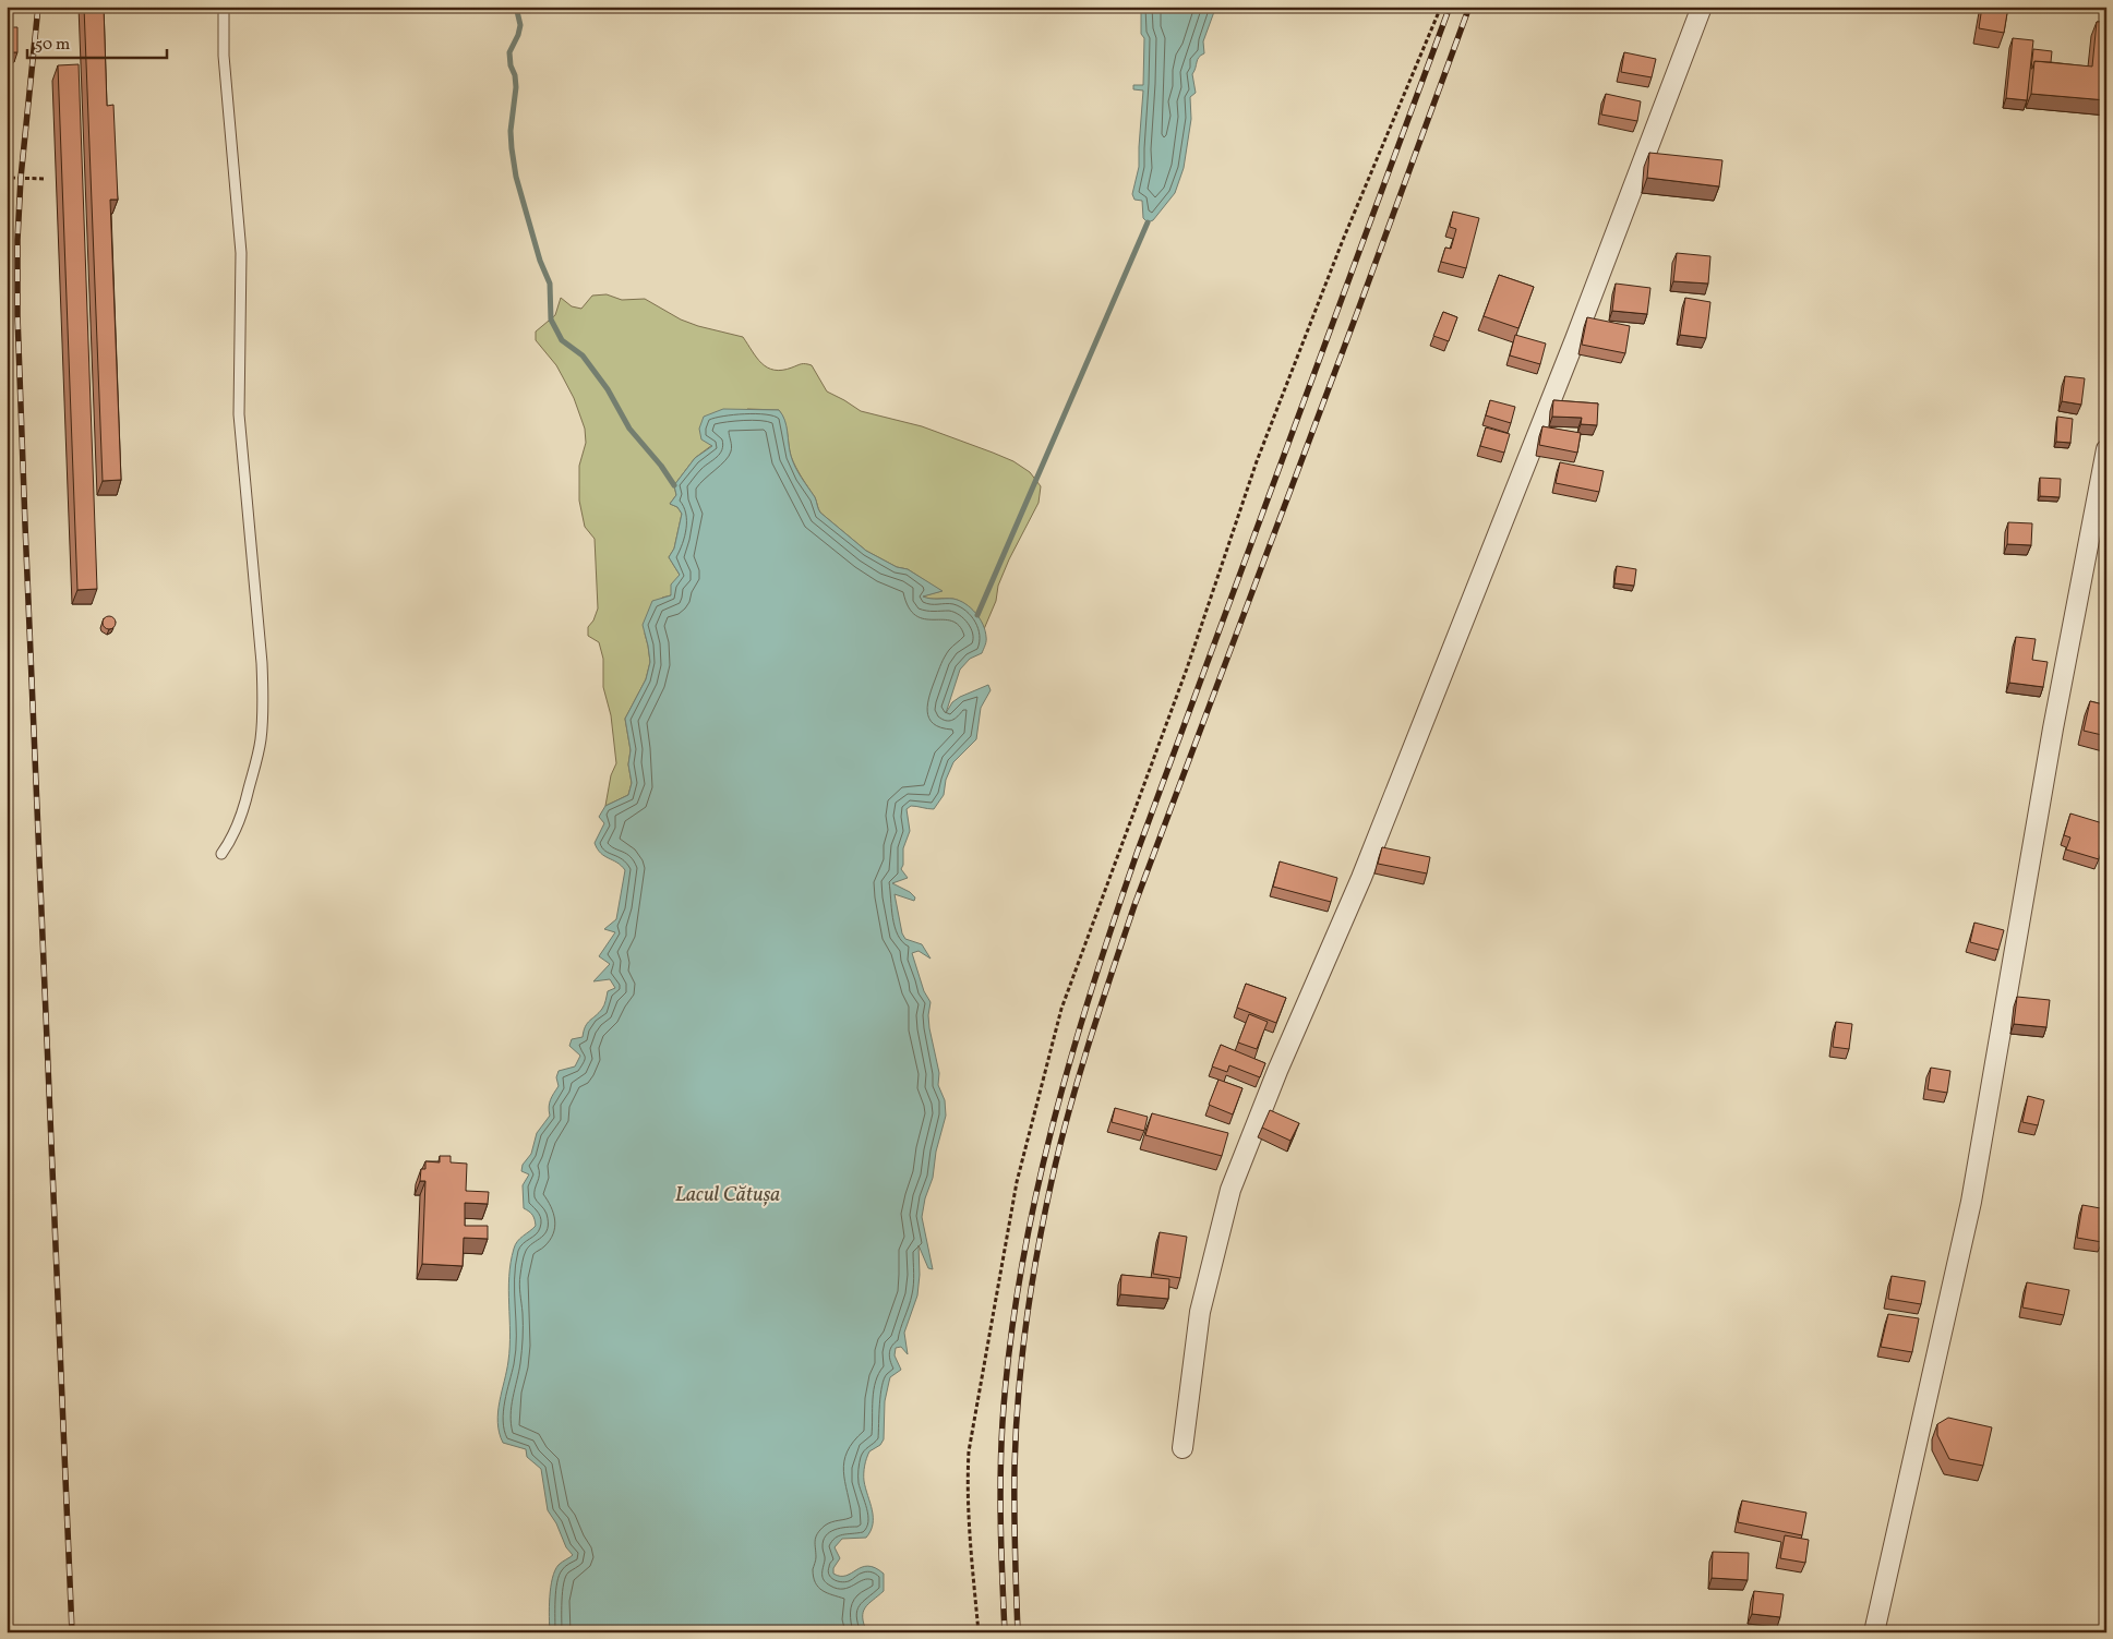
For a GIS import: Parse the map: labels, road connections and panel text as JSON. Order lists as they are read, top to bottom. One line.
{"water":["Lacul Cătușa"],"scale_bar":"50 m"}
